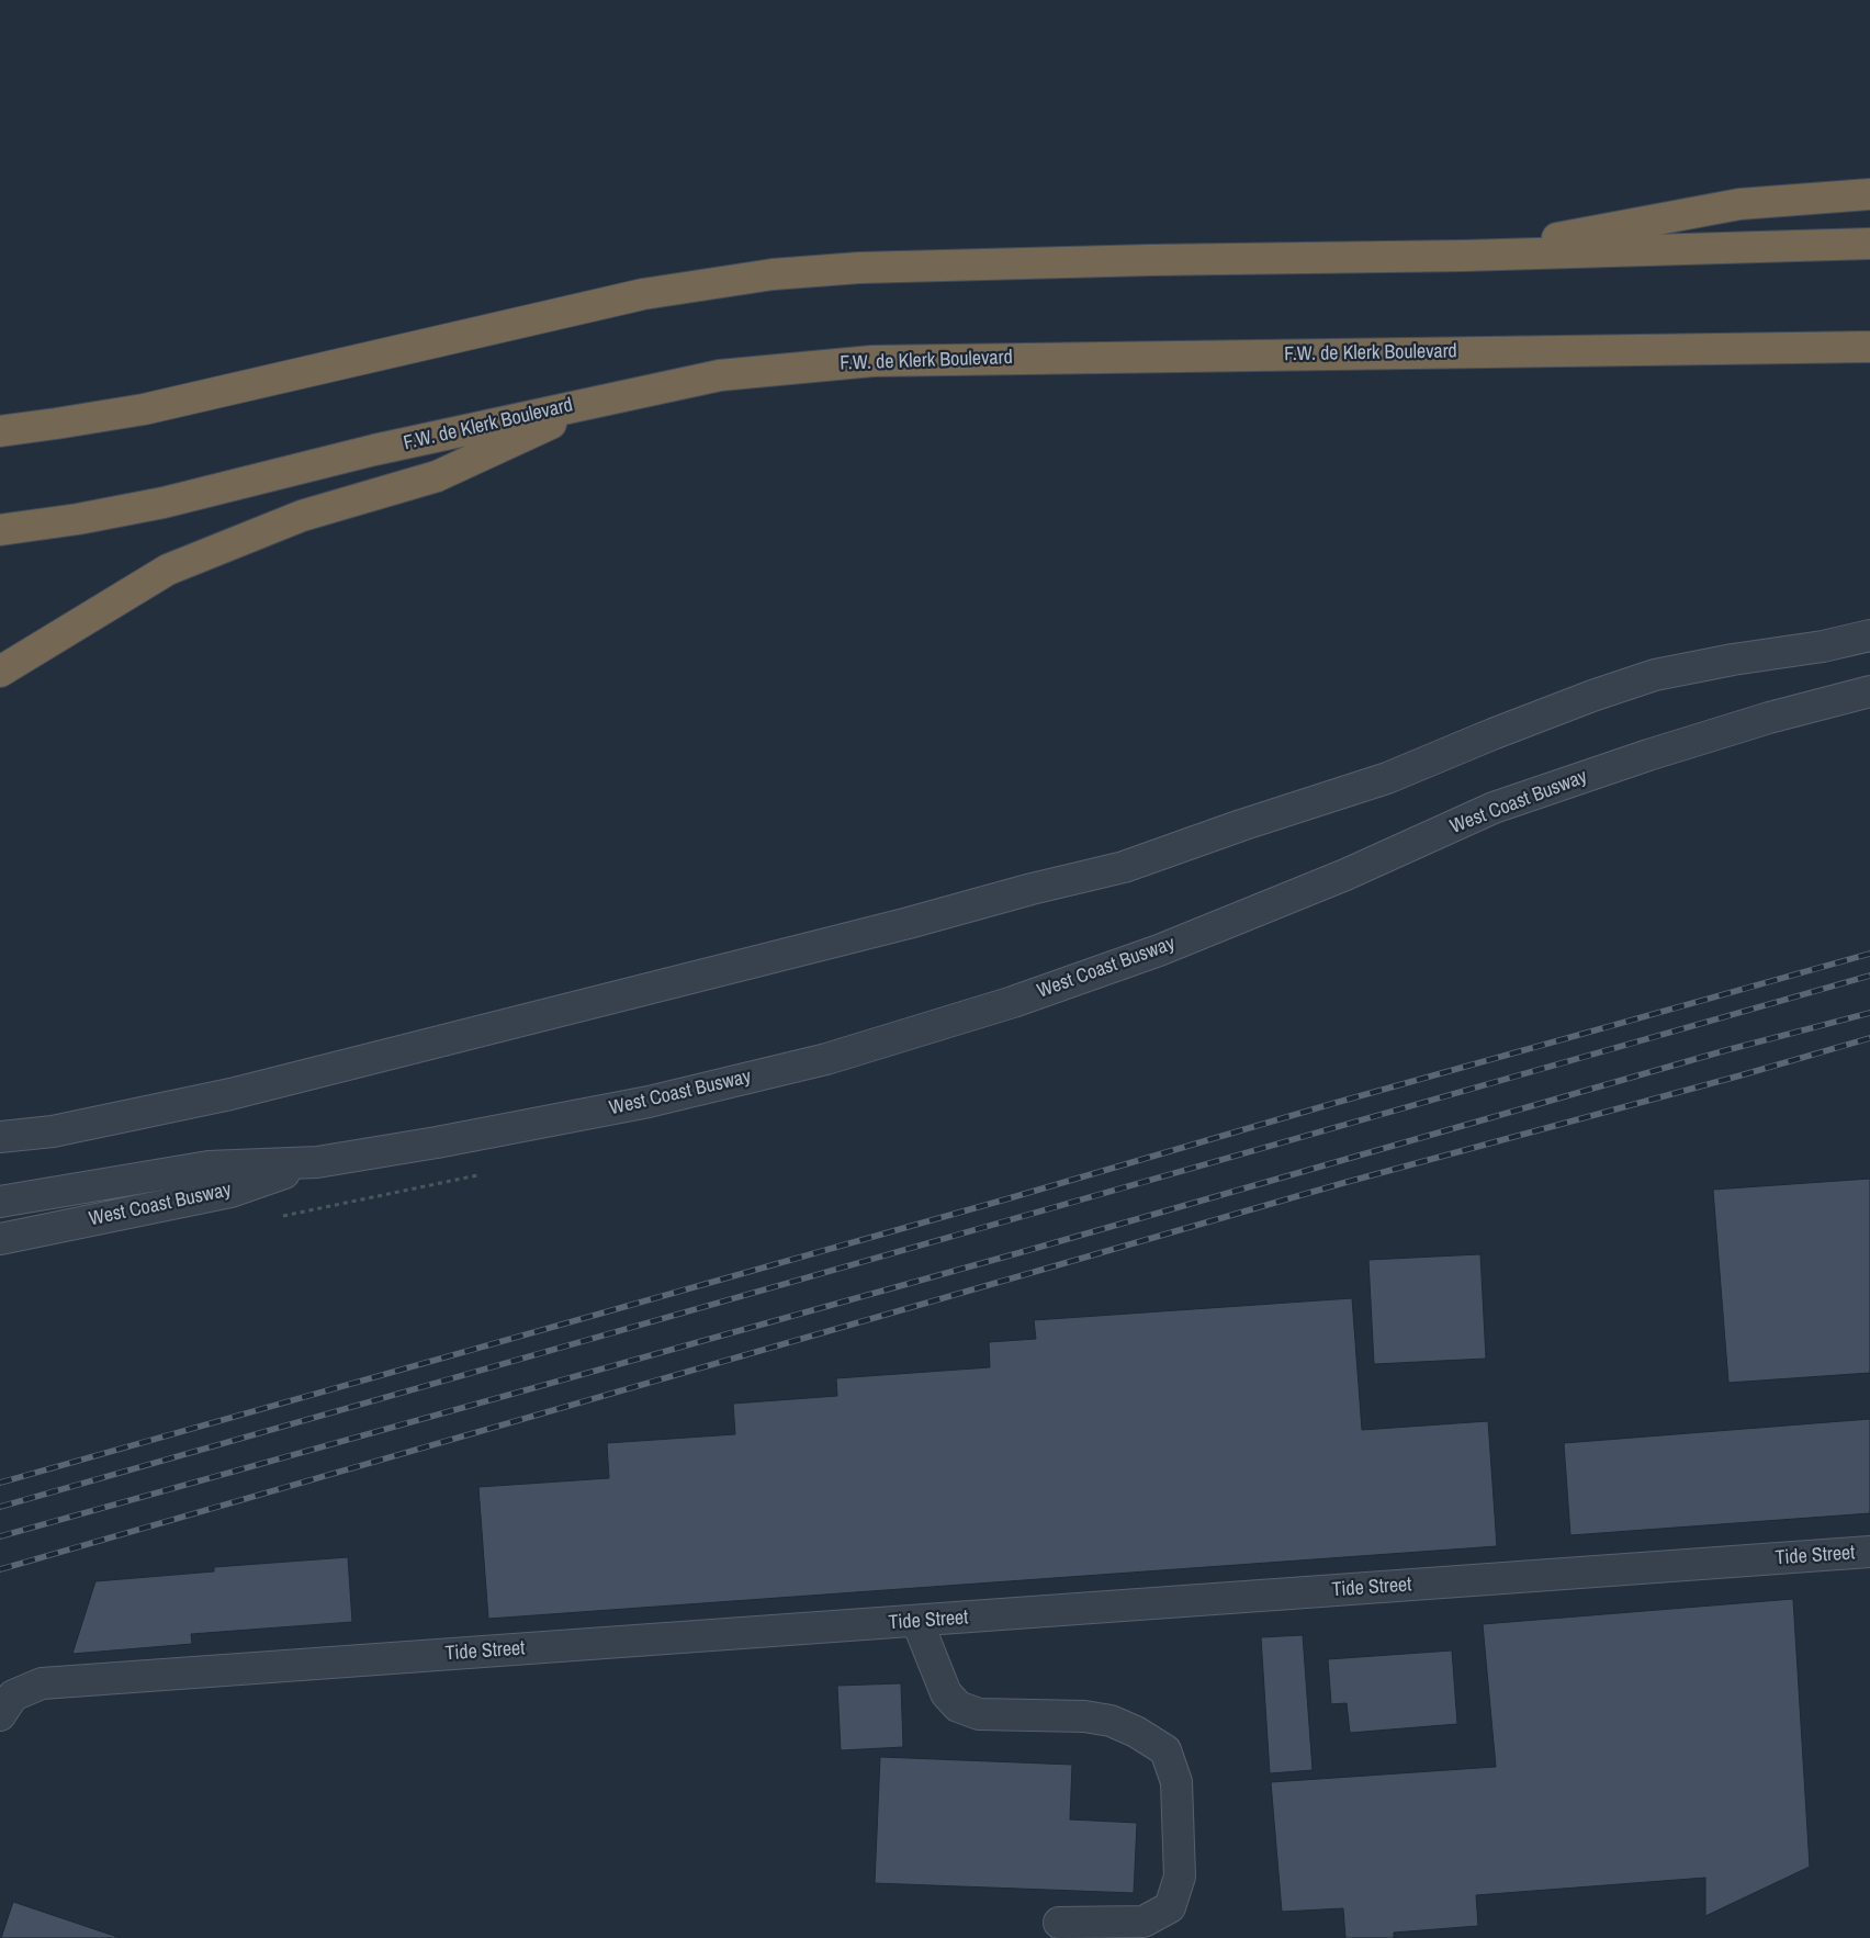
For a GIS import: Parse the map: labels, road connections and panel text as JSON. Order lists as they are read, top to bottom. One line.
{"streets":{"highway":["F.W. de Klerk Boulevard"],"street":["West Coast Busway","Tide Street"]}}
